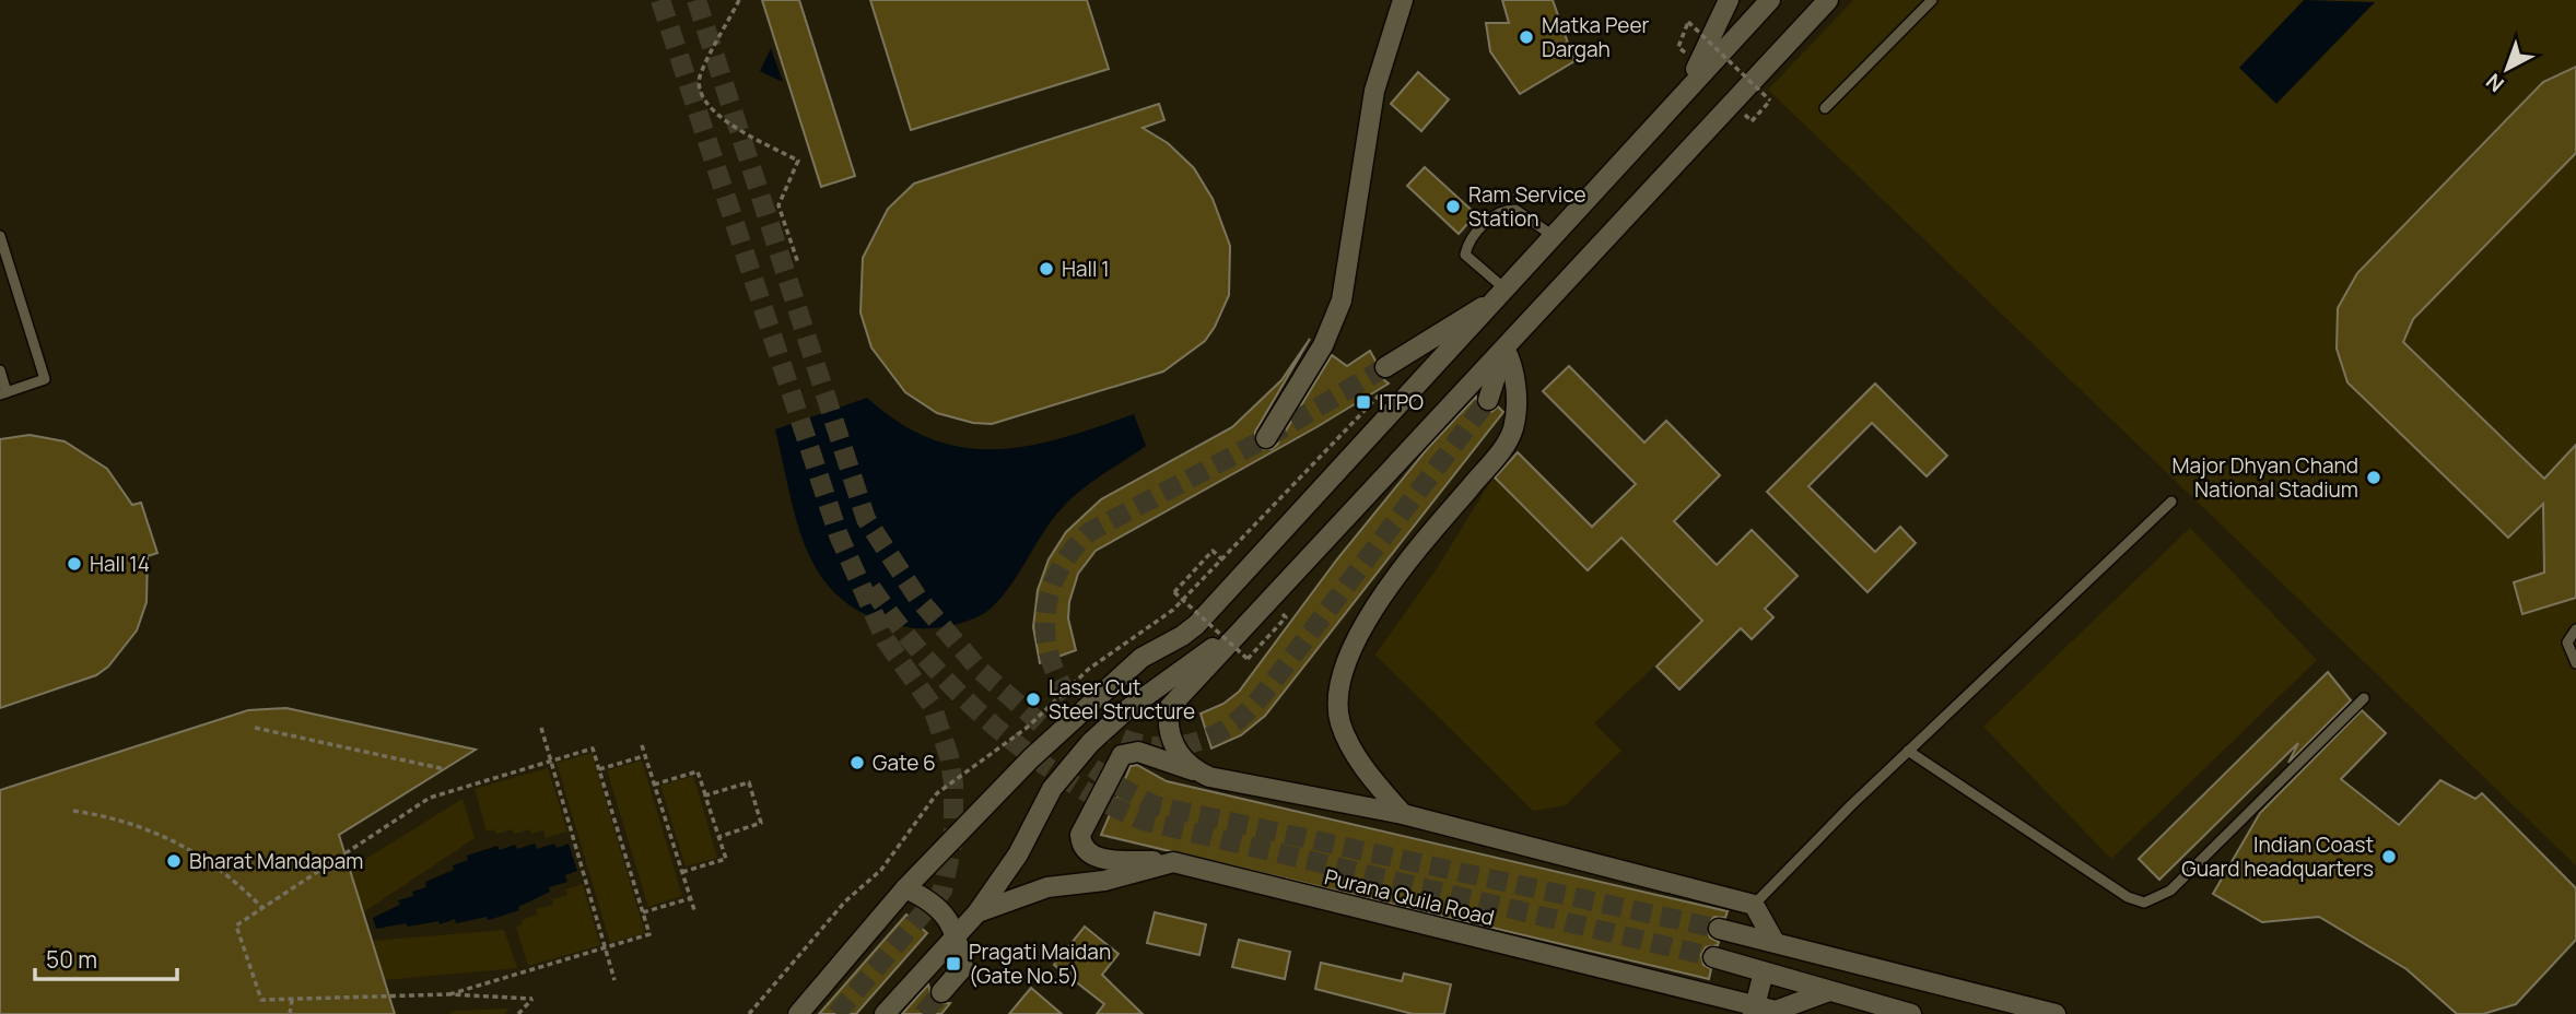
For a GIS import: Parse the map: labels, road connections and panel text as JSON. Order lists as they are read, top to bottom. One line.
{"streets":{"main road":["Purana Quila Road"]},"places":{"other":["Matka Peer Dargah","Ram Service Station","Hall 1","Major Dhyan Chand National Stadium","Hall 14","Laser Cut Steel Structure","Gate 6","Indian Coast Guard headquarters","Bharat Mandapam"],"transit":["ITPO","Pragati Maidan (Gate No.5)"]},"scale_bar":"50 m","north":"bottom left"}
